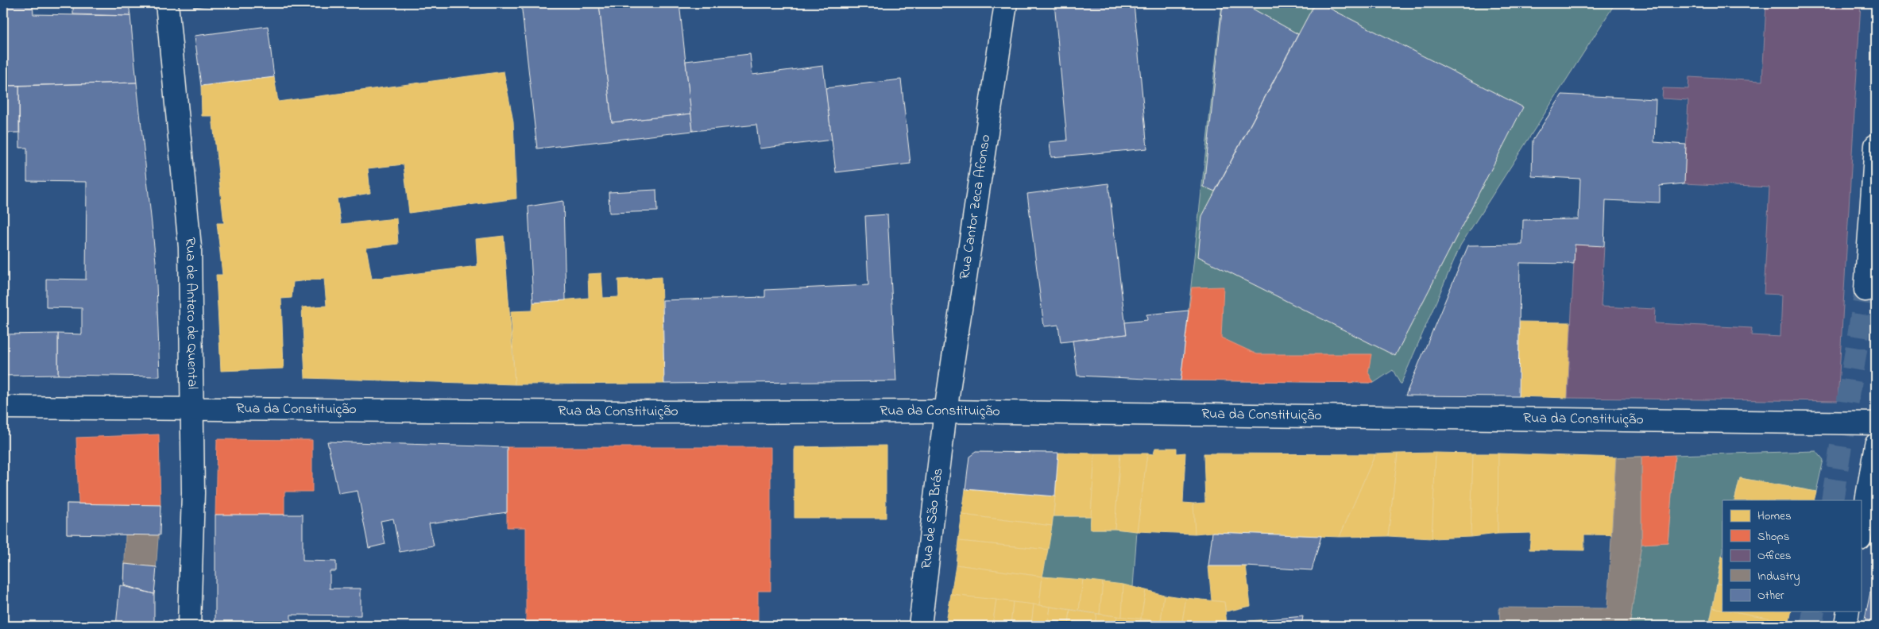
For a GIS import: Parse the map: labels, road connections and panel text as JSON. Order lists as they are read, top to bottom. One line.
{"streets":{"main road":["Rua Cantor Zeca Afonso","Rua de Antero de Quental","Rua da Constituição","Rua de São Brás"]},"crossings":[["Rua Cantor Zeca Afonso","Rua da Constituição"],["Rua Cantor Zeca Afonso","Rua de São Brás"],["Rua de Antero de Quental","Rua da Constituição"],["Rua da Constituição","Rua de São Brás"]],"legend":["Homes","Shops","Offices","Industry","Other"]}
